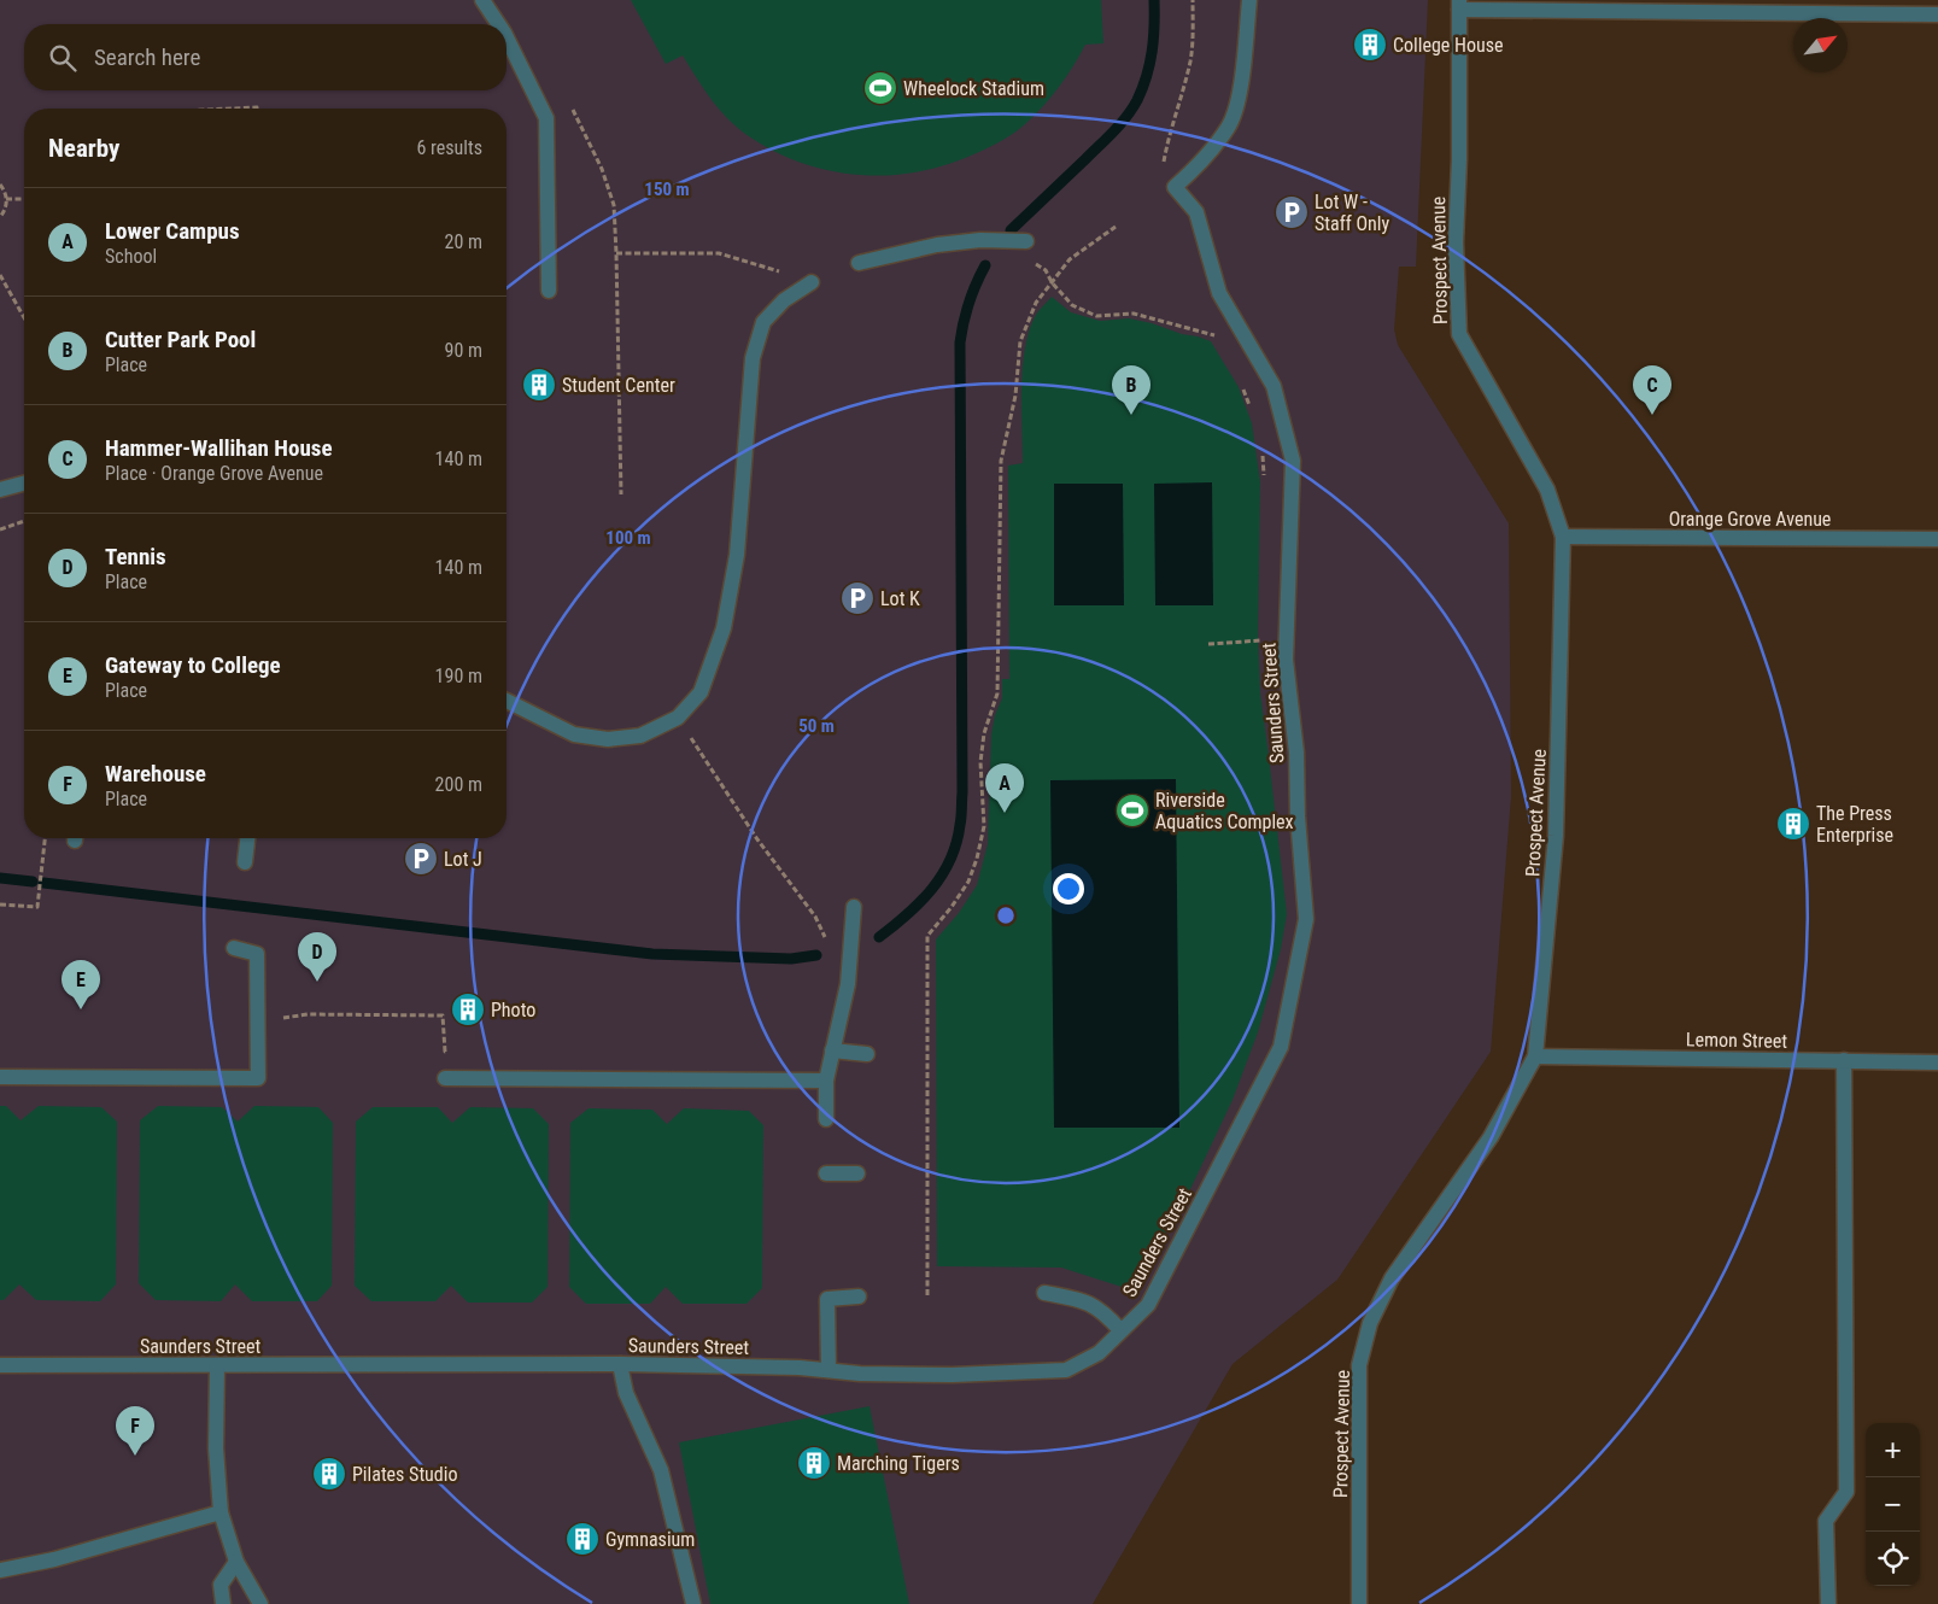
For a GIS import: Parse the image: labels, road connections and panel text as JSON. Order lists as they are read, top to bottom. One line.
{"streets":{"street":["Prospect Avenue","Orange Grove Avenue","Saunders Street","Lemon Street"]},"crossings":[["Prospect Avenue","Orange Grove Avenue"],["Prospect Avenue","Lemon Street"]],"places":{"building":["College House","Student Center","The Press Enterprise","Photo","Marching Tigers","Pilates Studio","Gymnasium"],"sports":["Wheelock Stadium","Riverside Aquatics Complex"],"parking":["Lot W - Staff Only","Lot K","Lot J"]},"north":"top right","page":{"search":"Search here","heading":["Nearby","6 results"],"list":[{"mark":"A","name":"Lower Campus","note":"School","value":"20 m"},{"mark":"B","name":"Cutter Park Pool","note":"Place","value":"90 m"},{"mark":"C","name":"Hammer-Wallihan House","note":"Place · Orange Grove Avenue","value":"140 m"},{"mark":"D","name":"Tennis","note":"Place","value":"140 m"},{"mark":"E","name":"Gateway to College","note":"Place","value":"190 m"},{"mark":"F","name":"Warehouse","note":"Place","value":"200 m"}],"pins":["B","C","A","D","E","F"],"map_buttons":["+","−"]},"rings":["150 m","100 m","50 m"]}
